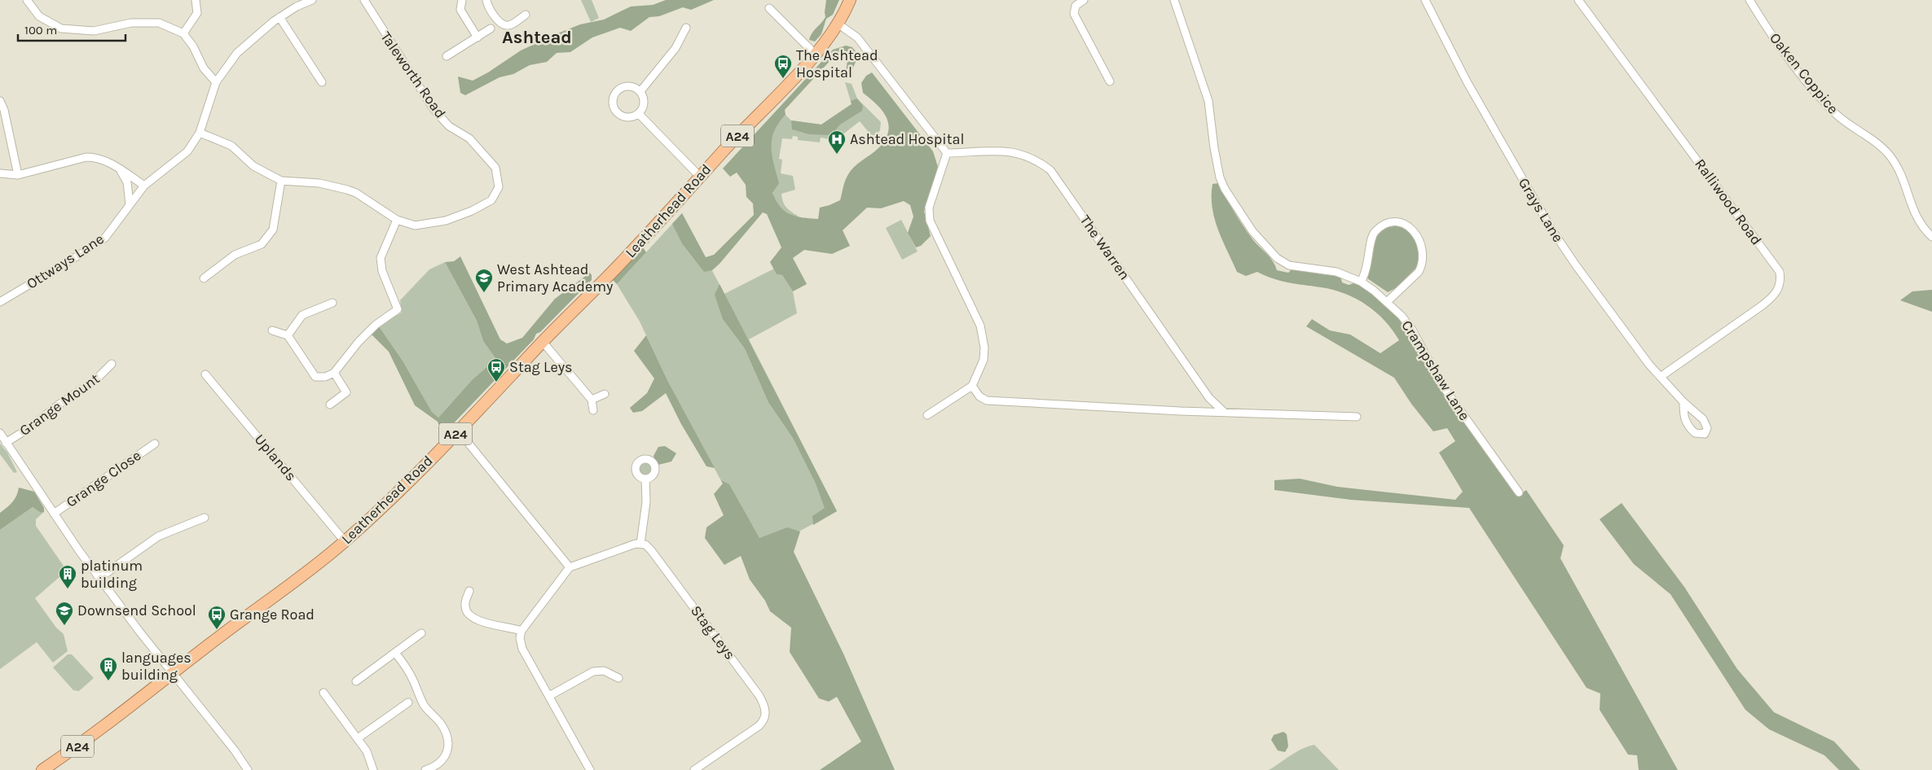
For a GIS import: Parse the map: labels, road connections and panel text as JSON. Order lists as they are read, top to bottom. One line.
{"streets":{"highway":["A24","Leatherhead Road"],"street":["Oaken Coppice","Taleworth Road","Ralliwood Road","Grays Lane","The Warren","Ottways Lane","Crampshaw Lane","Grange Mount","Uplands","Grange Close","Stag Leys"]},"crossings":[["Taleworth Road","Ottways Lane"],["Ralliwood Road","Grays Lane"],["Leatherhead Road","Uplands"]],"districts":["Ashtead"],"places":{"bus stop":["The Ashtead Hospital","Stag Leys","Grange Road"],"hospital":["Ashtead Hospital"],"school or university":["West Ashtead Primary Academy","Downsend School"],"building":["platinum building","languages building"]},"scale_bar":"100 m"}
